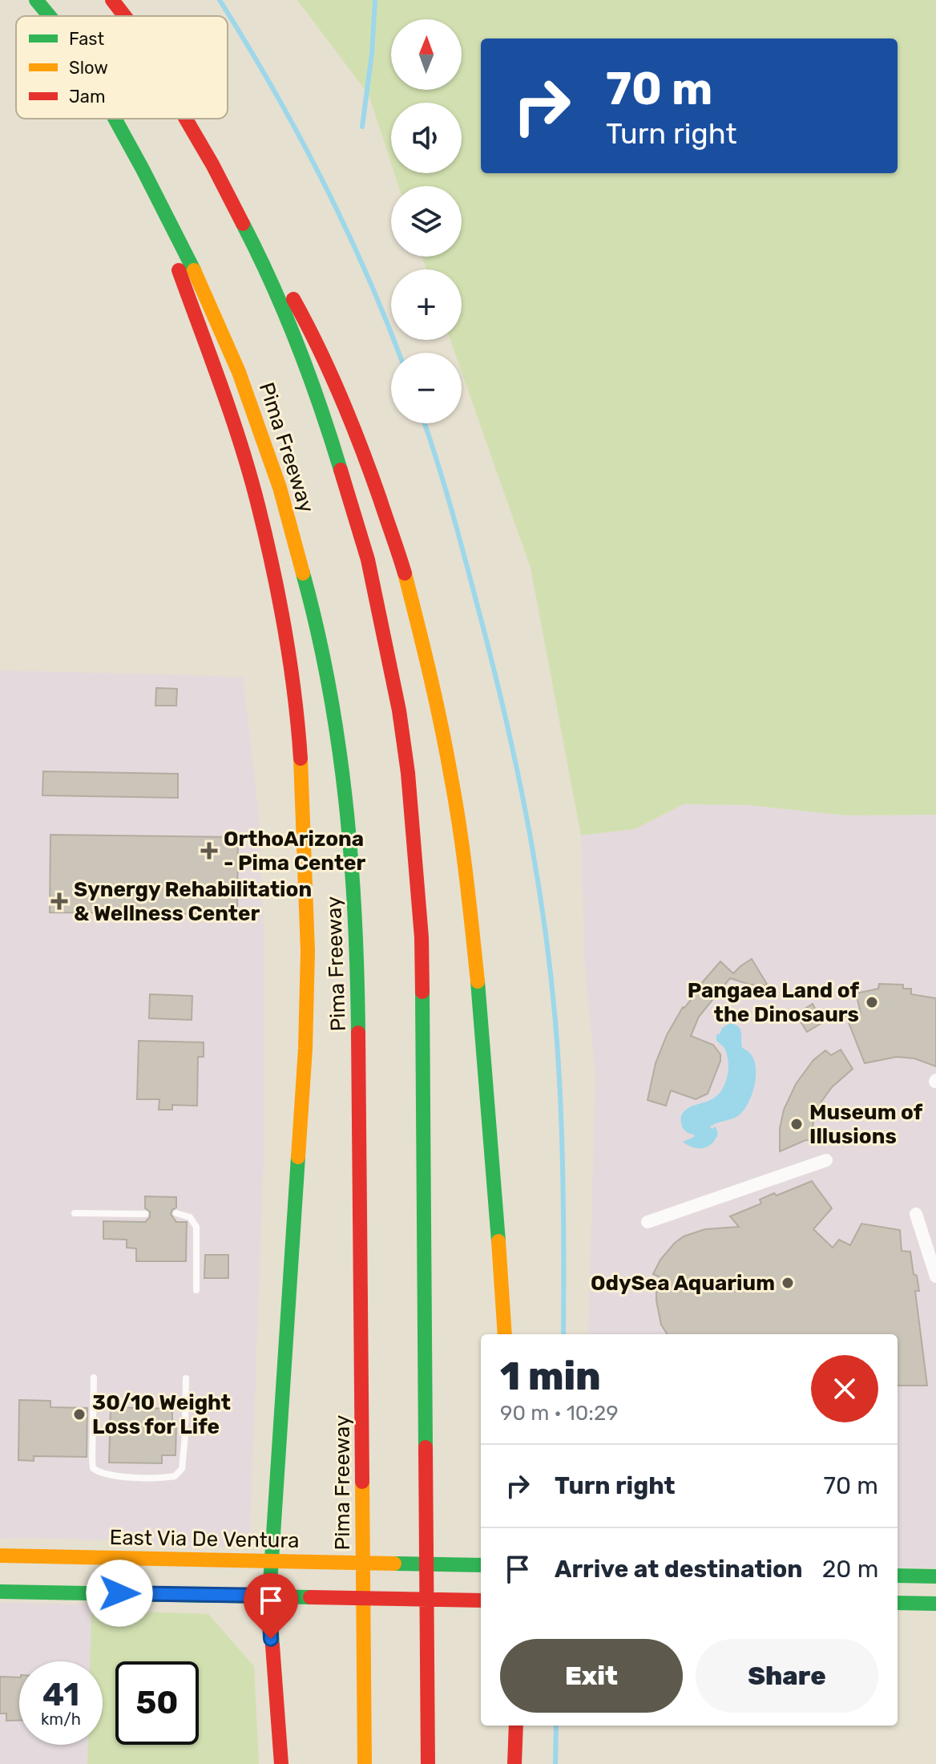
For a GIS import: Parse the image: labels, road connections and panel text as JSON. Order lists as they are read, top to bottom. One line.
{"streets":{"main road":["Pima Freeway","East Via De Ventura"]},"places":{"health":["OrthoArizona - Pima Center","Synergy Rehabilitation & Wellness Center"],"other":["Pangaea Land of the Dinosaurs","Museum of Illusions","OdySea Aquarium","30/10 Weight Loss for Life"]},"legend":["Fast","Slow","Jam"],"north":"top","page":{"map_buttons":["+","−"],"turn":["70 m","Turn right"],"heading":["1 min","90 m · 10:29"],"list":[{"name":"Turn right","value":"70 m"},{"name":"Arrive at destination","value":"20 m"}],"buttons":["Exit","Share"],"speed":"41 km/h","limit":"50"}}
